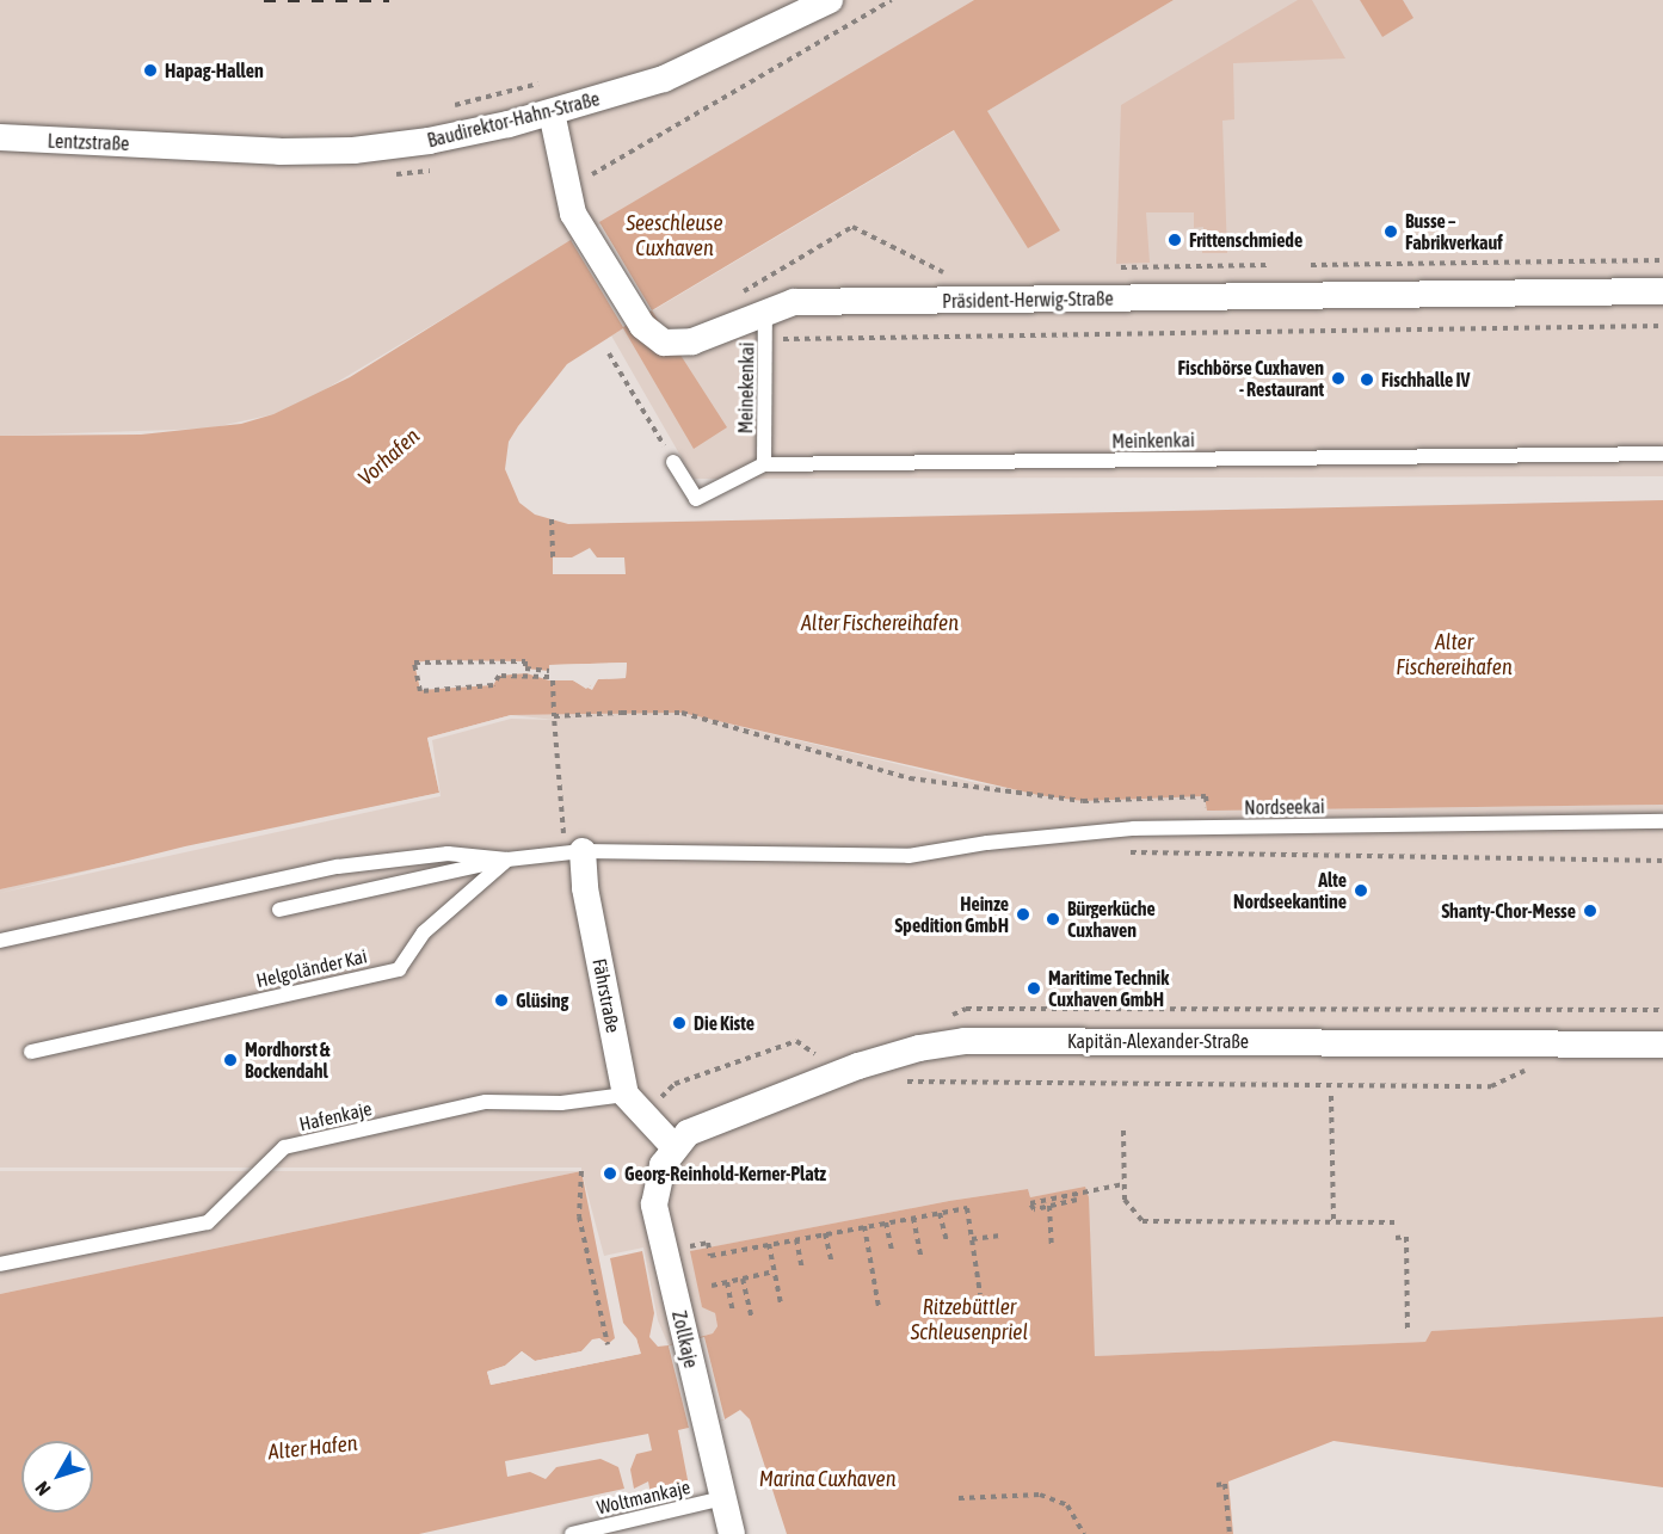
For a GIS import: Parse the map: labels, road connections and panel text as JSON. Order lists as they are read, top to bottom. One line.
{"streets":{"street":["Baudirektor-Hahn-Straße","Lentzstraße","Präsident-Herwig-Straße","Fährstraße","Kapitän-Alexander-Straße","Zollkaje"],"lane":["Meinekenkai","Meinkenkai","Nordseekai","Helgoländer Kai","Hafenkaje","Woltmankaje"]},"crossings":[["Baudirektor-Hahn-Straße","Lentzstraße"],["Baudirektor-Hahn-Straße","Präsident-Herwig-Straße"],["Präsident-Herwig-Straße","Meinekenkai"],["Meinekenkai","Meinkenkai"],["Nordseekai","Fährstraße"],["Fährstraße","Hafenkaje"],["Kapitän-Alexander-Straße","Zollkaje"],["Zollkaje","Woltmankaje"]],"water":["Seeschleuse Cuxhaven","Vorhafen","Alter Fischereihafen","Ritzebüttler Schleusenpriel","Alter Hafen","Marina Cuxhaven"],"places":["Hapag-Hallen","Busse – Fabrikverkauf","Frittenschmiede","Fischbörse Cuxhaven - Restaurant","Fischhalle IV","Alte Nordseekantine","Shanty-Chor-Messe","Heinze Spedition GmbH","Bürgerküche Cuxhaven","Maritime Technik Cuxhaven GmbH","Glüsing","Die Kiste","Mordhorst & Bockendahl","Georg-Reinhold-Kerner-Platz"],"north":"bottom left"}
